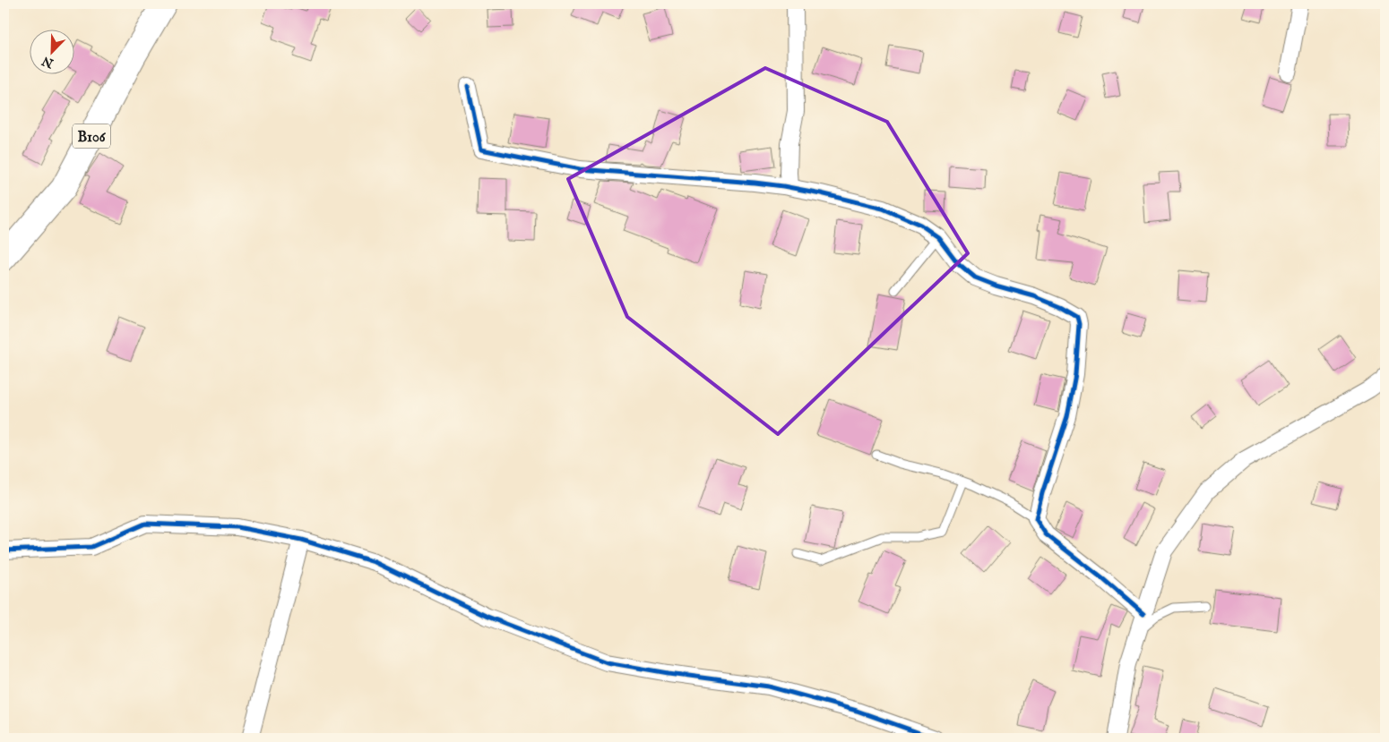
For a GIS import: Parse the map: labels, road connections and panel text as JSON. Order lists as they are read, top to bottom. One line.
{"streets":{"main road":["B106"]},"north":"bottom left"}
